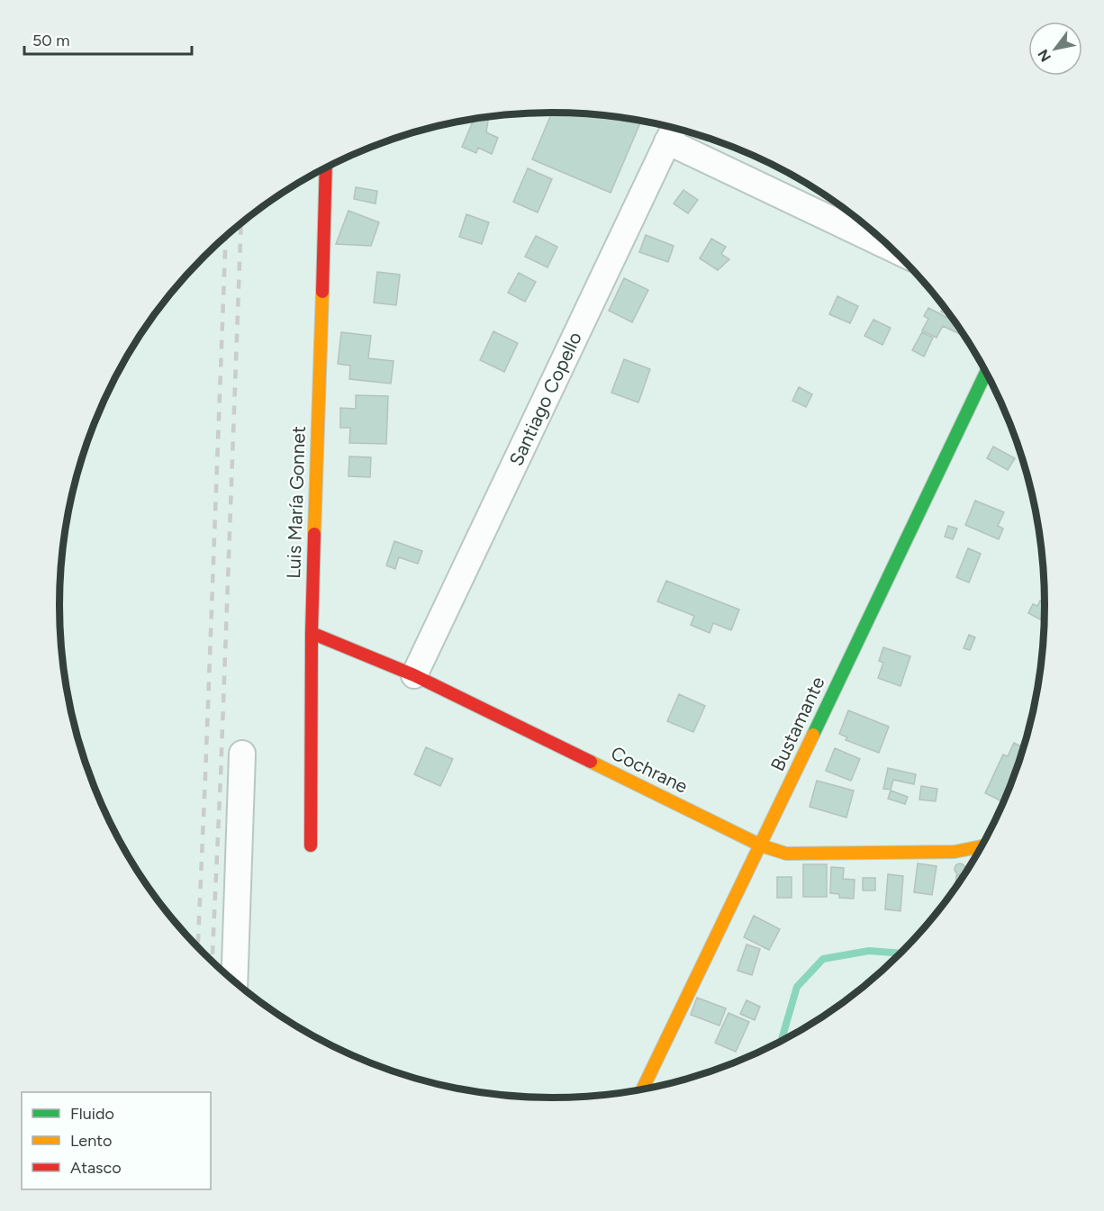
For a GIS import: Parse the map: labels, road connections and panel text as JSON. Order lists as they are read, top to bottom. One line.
{"streets":{"street":["Santiago Copello","Luis María Gonnet","Bustamante","Cochrane"]},"crossings":[["Santiago Copello","Cochrane"],["Luis María Gonnet","Cochrane"],["Bustamante","Cochrane"]],"legend":["Fluido","Lento","Atasco"],"scale_bar":"50 m","north":"bottom left"}
